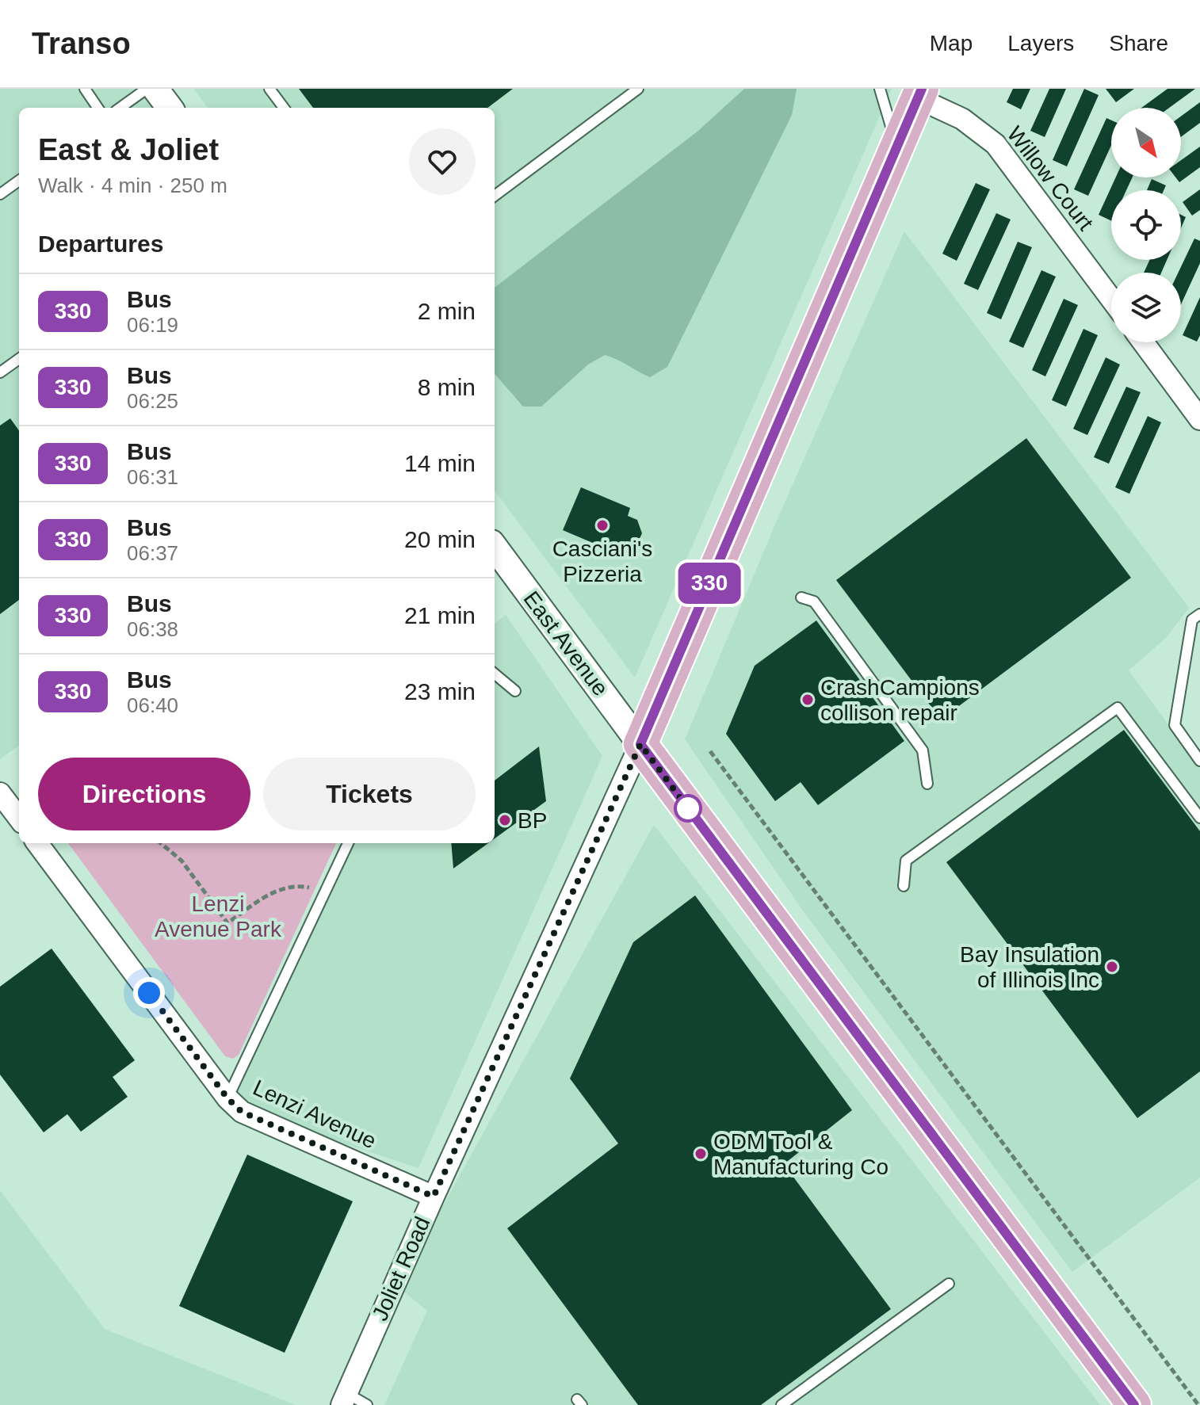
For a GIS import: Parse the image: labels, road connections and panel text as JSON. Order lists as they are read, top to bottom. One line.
{"streets":{"main road":["Joliet Road"],"street":["Willow Court","East Avenue","Lenzi Avenue"]},"crossings":[["Willow Court","Joliet Road"],["East Avenue","Joliet Road"],["Lenzi Avenue","Joliet Road"]],"parks":["Lenzi Avenue Park"],"places":["Casciani's Pizzeria","CrashCampions collison repair","BP","Bay Insulation of Illinois Inc","ODM Tool & Manufacturing Co"],"lines":["bus line 330"],"north":"bottom right","page":{"header":"Transo","nav":["Map","Layers","Share"],"on_map":"330","heading":[["East & Joliet","Walk · 4 min · 250 m"],"Departures"],"list":[{"mark":"330","name":"Bus","note":"06:19","value":"2 min"},{"mark":"330","name":"Bus","note":"06:25","value":"8 min"},{"mark":"330","name":"Bus","note":"06:31","value":"14 min"},{"mark":"330","name":"Bus","note":"06:37","value":"20 min"},{"mark":"330","name":"Bus","note":"06:38","value":"21 min"},{"mark":"330","name":"Bus","note":"06:40","value":"23 min"}],"buttons":["Directions","Tickets"]}}
